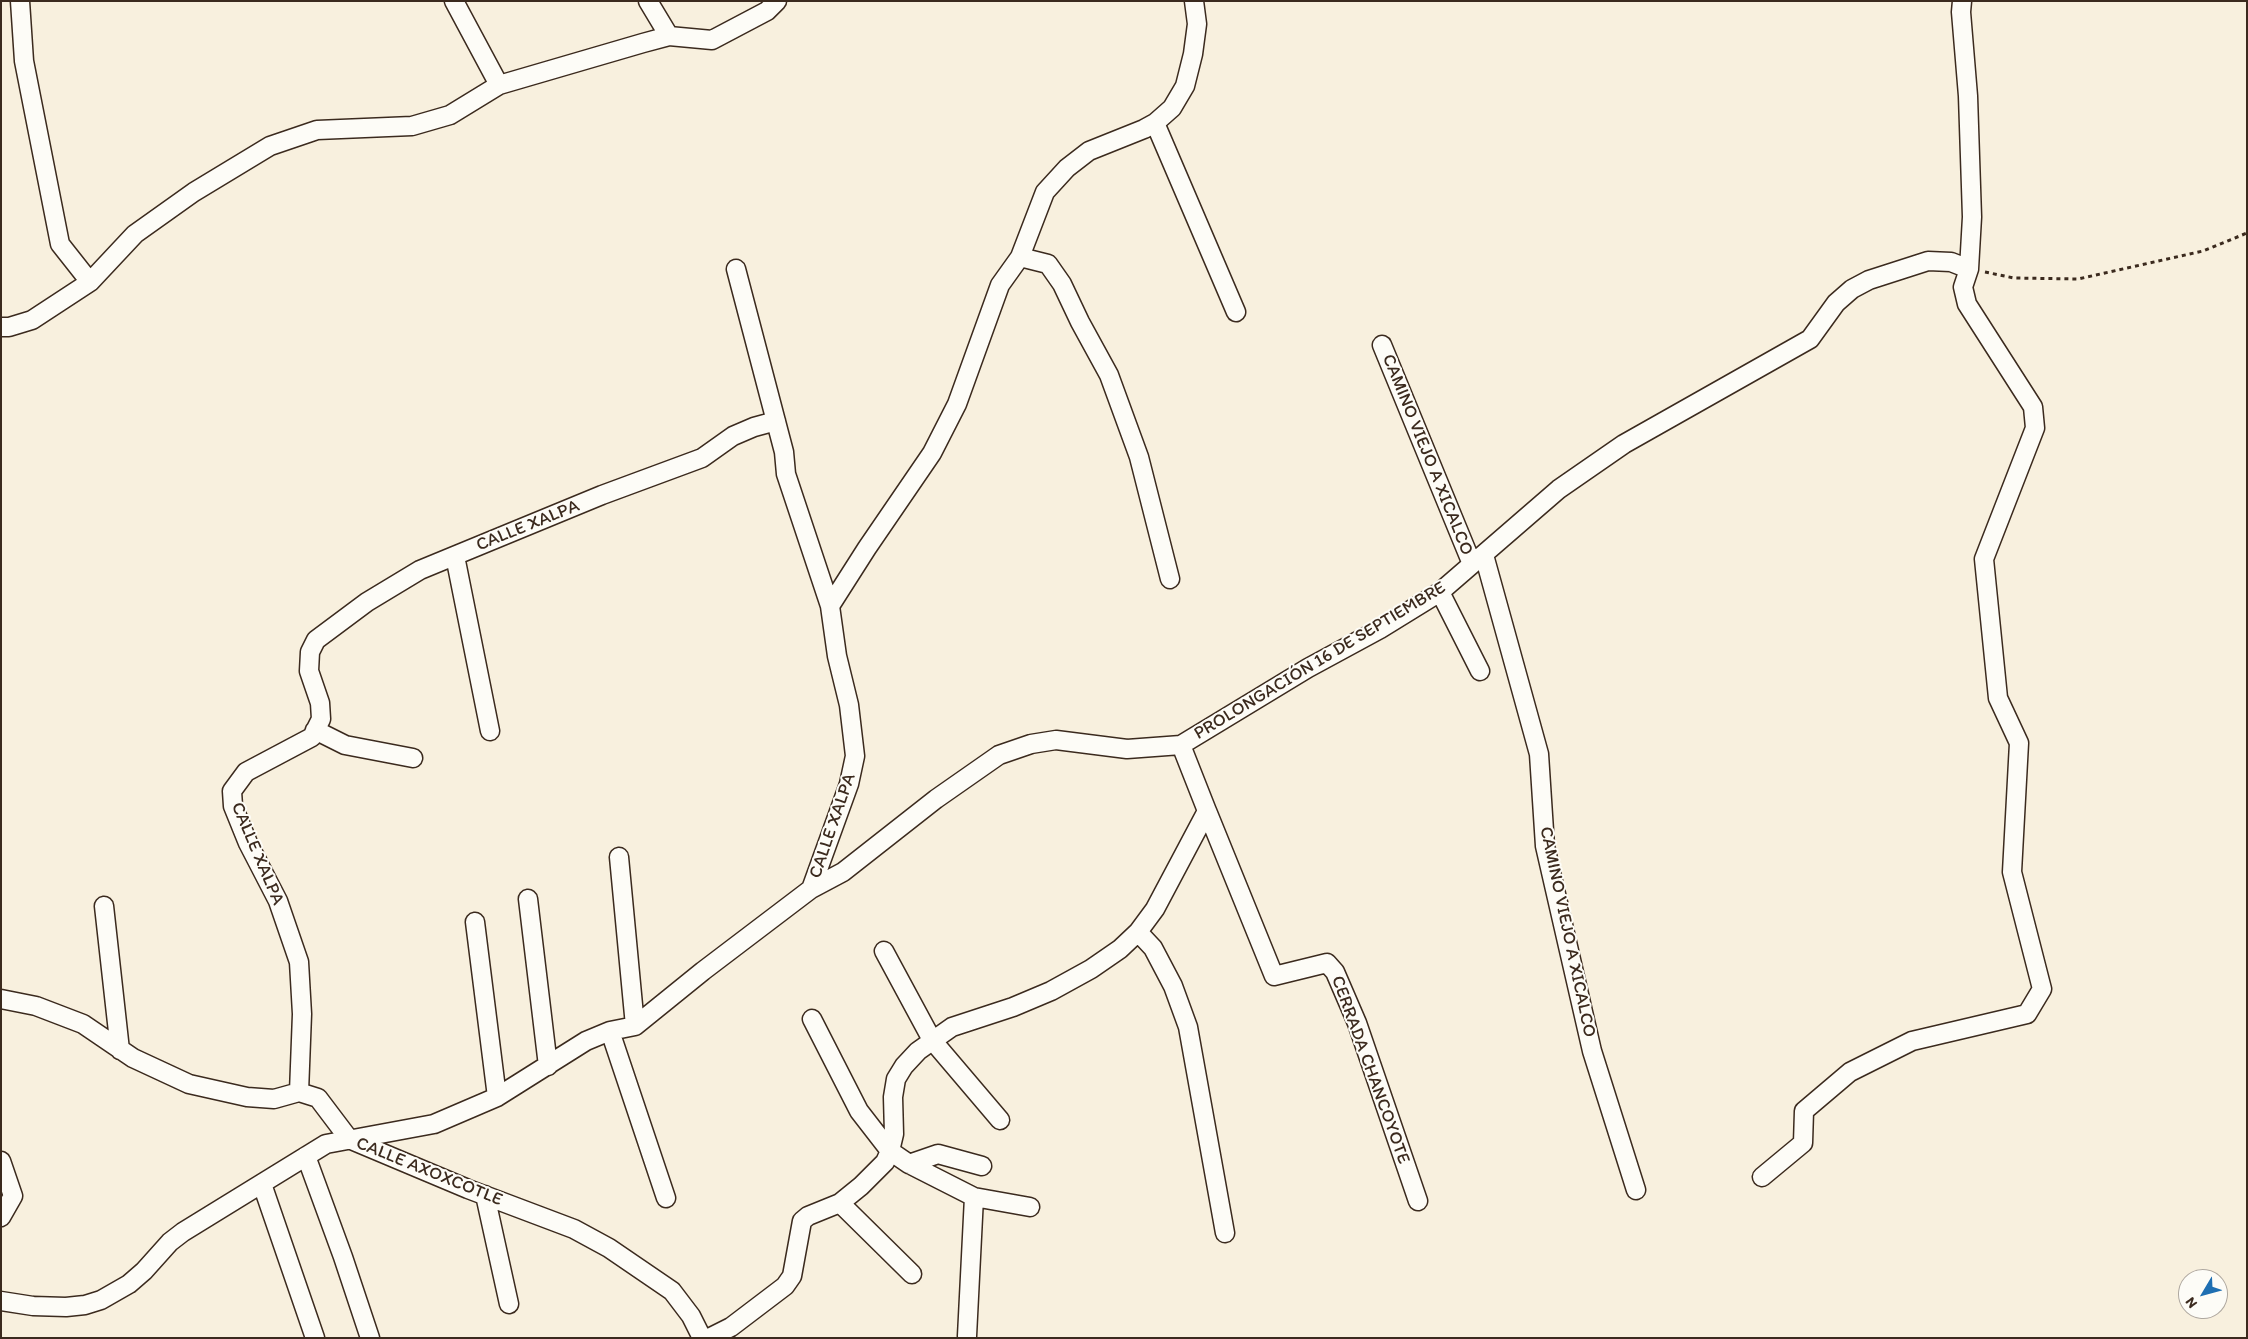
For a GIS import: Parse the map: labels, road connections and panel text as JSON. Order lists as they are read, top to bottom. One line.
{"streets":{"street":["CAMINO VIEJO A XICALCO","CALLE XALPA","PROLONGACIÓN 16 DE SEPTIEMBRE","CERRADA CHANCOYOTE","CALLE AXOXCOTLE"]},"crossings":[["CAMINO VIEJO A XICALCO","PROLONGACIÓN 16 DE SEPTIEMBRE"],["CALLE XALPA","CALLE AXOXCOTLE"]],"north":"bottom left"}
